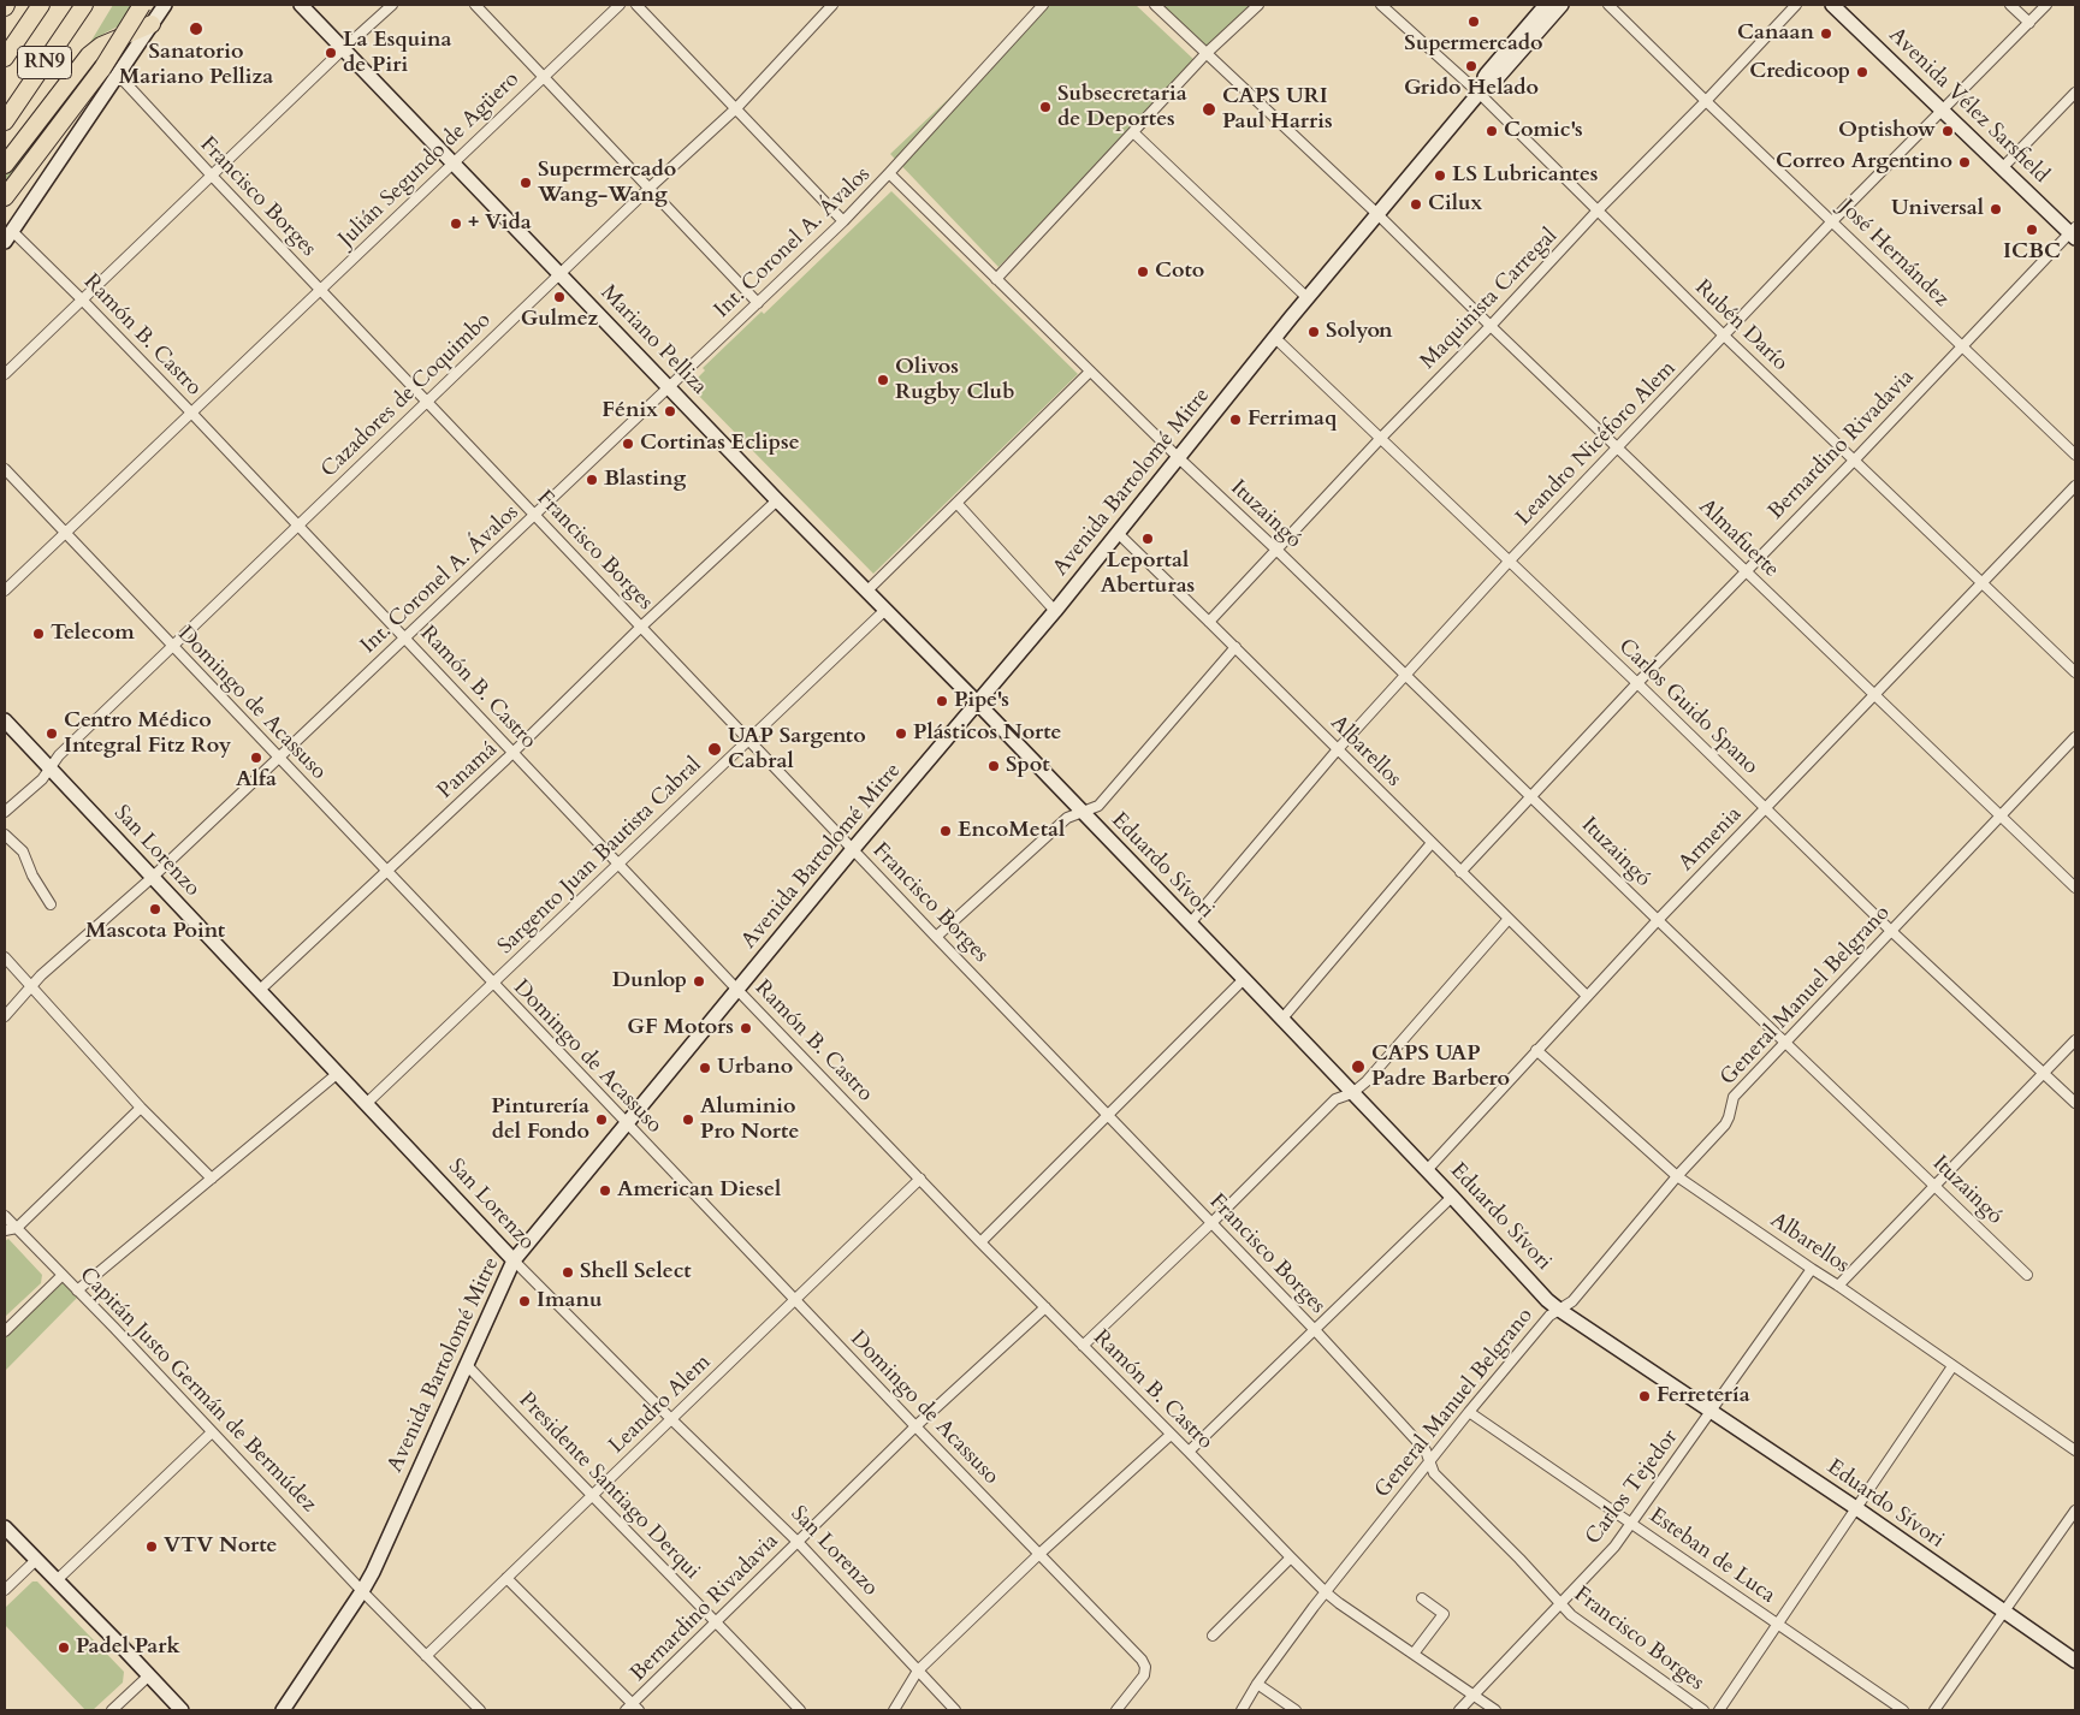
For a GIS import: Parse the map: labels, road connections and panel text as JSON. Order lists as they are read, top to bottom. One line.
{"streets":{"highway":["RN9"],"street":["Avenida Vélez Sarsfield","Julián Segundo de Agüero","Francisco Borges","Int. Coronel A. Ávalos","José Hernández","Maquinista Carregal","Rubén Darío","Ramón B. Castro","Mariano Pelliza","Cazadores de Coquimbo","Leandro Nicéforo Alem","Bernardino Rivadavia","Avenida Bartolomé Mitre","Ituzaingó","Almafuerte","Domingo de Acassuso","Carlos Guido Spano","Albarellos","Panamá","Armenia","San Lorenzo","Sargento Juan Bautista Cabral","Eduardo Sívori","General Manuel Belgrano","Capitán Justo Germán de Bermúdez","Leandro Alem","Presidente Santiago Derqui","Carlos Tejedor","Esteban de Luca"]},"crossings":[["Avenida Vélez Sarsfield","Leandro Nicéforo Alem"],["Avenida Vélez Sarsfield","Bernardino Rivadavia"],["Julián Segundo de Agüero","Francisco Borges"],["Julián Segundo de Agüero","Ramón B. Castro"],["Julián Segundo de Agüero","Mariano Pelliza"],["Julián Segundo de Agüero","Domingo de Acassuso"],["Francisco Borges","Int. Coronel A. Ávalos"],["Francisco Borges","Cazadores de Coquimbo"],["Francisco Borges","Avenida Bartolomé Mitre"],["Francisco Borges","Panamá"],["Francisco Borges","Sargento Juan Bautista Cabral"],["Francisco Borges","General Manuel Belgrano"],["Francisco Borges","Carlos Tejedor"],["Int. Coronel A. Ávalos","Ramón B. Castro"],["Int. Coronel A. Ávalos","Mariano Pelliza"],["Int. Coronel A. Ávalos","Ituzaingó"],["Int. Coronel A. Ávalos","Domingo de Acassuso"],["Int. Coronel A. Ávalos","San Lorenzo"],["José Hernández","Maquinista Carregal"],["José Hernández","Leandro Nicéforo Alem"],["José Hernández","Bernardino Rivadavia"],["Maquinista Carregal","Rubén Darío"],["Maquinista Carregal","Ituzaingó"],["Maquinista Carregal","Almafuerte"],["Maquinista Carregal","Carlos Guido Spano"],["Maquinista Carregal","Albarellos"],["Rubén Darío","Leandro Nicéforo Alem"],["Rubén Darío","Bernardino Rivadavia"],["Rubén Darío","Avenida Bartolomé Mitre"],["Rubén Darío","Armenia"],["Ramón B. Castro","Cazadores de Coquimbo"],["Ramón B. Castro","Bernardino Rivadavia"],["Ramón B. Castro","Avenida Bartolomé Mitre"],["Ramón B. Castro","Panamá"],["Ramón B. Castro","Sargento Juan Bautista Cabral"],["Ramón B. Castro","General Manuel Belgrano"],["Ramón B. Castro","Leandro Alem"],["Ramón B. Castro","Carlos Tejedor"],["Mariano Pelliza","Cazadores de Coquimbo"],["Mariano Pelliza","Avenida Bartolomé Mitre"],["Mariano Pelliza","Panamá"],["Mariano Pelliza","Sargento Juan Bautista Cabral"],["Mariano Pelliza","Eduardo Sívori"],["Cazadores de Coquimbo","Domingo de Acassuso"],["Cazadores de Coquimbo","San Lorenzo"],["Leandro Nicéforo Alem","Ituzaingó"],["Leandro Nicéforo Alem","Almafuerte"],["Leandro Nicéforo Alem","Carlos Guido Spano"],["Leandro Nicéforo Alem","Albarellos"],["Leandro Nicéforo Alem","Eduardo Sívori"],["Bernardino Rivadavia","Ituzaingó"],["Bernardino Rivadavia","Almafuerte"],["Bernardino Rivadavia","Domingo de Acassuso"],["Bernardino Rivadavia","Carlos Guido Spano"],["Bernardino Rivadavia","Albarellos"],["Bernardino Rivadavia","San Lorenzo"],["Bernardino Rivadavia","Presidente Santiago Derqui"],["Avenida Bartolomé Mitre","Ituzaingó"],["Avenida Bartolomé Mitre","Almafuerte"],["Avenida Bartolomé Mitre","Domingo de Acassuso"],["Avenida Bartolomé Mitre","Carlos Guido Spano"],["Avenida Bartolomé Mitre","Albarellos"],["Avenida Bartolomé Mitre","San Lorenzo"],["Avenida Bartolomé Mitre","Eduardo Sívori"],["Avenida Bartolomé Mitre","Capitán Justo Germán de Bermúdez"],["Avenida Bartolomé Mitre","Presidente Santiago Derqui"],["Ituzaingó","Armenia"],["Ituzaingó","General Manuel Belgrano"],["Almafuerte","Armenia"],["Almafuerte","General Manuel Belgrano"],["Domingo de Acassuso","Panamá"],["Domingo de Acassuso","Sargento Juan Bautista Cabral"],["Domingo de Acassuso","Leandro Alem"],["Carlos Guido Spano","Armenia"],["Carlos Guido Spano","General Manuel Belgrano"],["Albarellos","Armenia"],["Albarellos","General Manuel Belgrano"],["Albarellos","Carlos Tejedor"],["Panamá","San Lorenzo"],["Armenia","Eduardo Sívori"],["San Lorenzo","Sargento Juan Bautista Cabral"],["San Lorenzo","Leandro Alem"],["Eduardo Sívori","General Manuel Belgrano"],["Eduardo Sívori","Carlos Tejedor"],["General Manuel Belgrano","Esteban de Luca"],["Capitán Justo Germán de Bermúdez","Leandro Alem"],["Leandro Alem","Presidente Santiago Derqui"],["Carlos Tejedor","Esteban de Luca"]],"places":["Supermercado","Sanatorio Mariano Pelliza","Canaan","La Esquina de Piri","Grido Helado","Credicoop","Subsecretaria de Deportes","CAPS URI Paul Harris","Comic's","Optishow","Correo Argentino","LS Lubricantes","Supermercado Wang-Wang","Cilux","Universal","+ Vida","ICBC","Coto","Gulmez","Solyon","Olivos Rugby Club","Fénix","Ferrimaq","Cortinas Eclipse","Blasting","Leportal Aberturas","Telecom","Pipe's","Centro Médico Integral Fitz Roy","Plásticos Norte","UAP Sargento Cabral","Alfa","Spot","EncoMetal","Mascota Point","Dunlop","GF Motors","CAPS UAP Padre Barbero","Urbano","Pinturería del Fondo","Aluminio Pro Norte","American Diesel","Shell Select","Imanu","Ferretería","VTV Norte","Padel Park"]}
